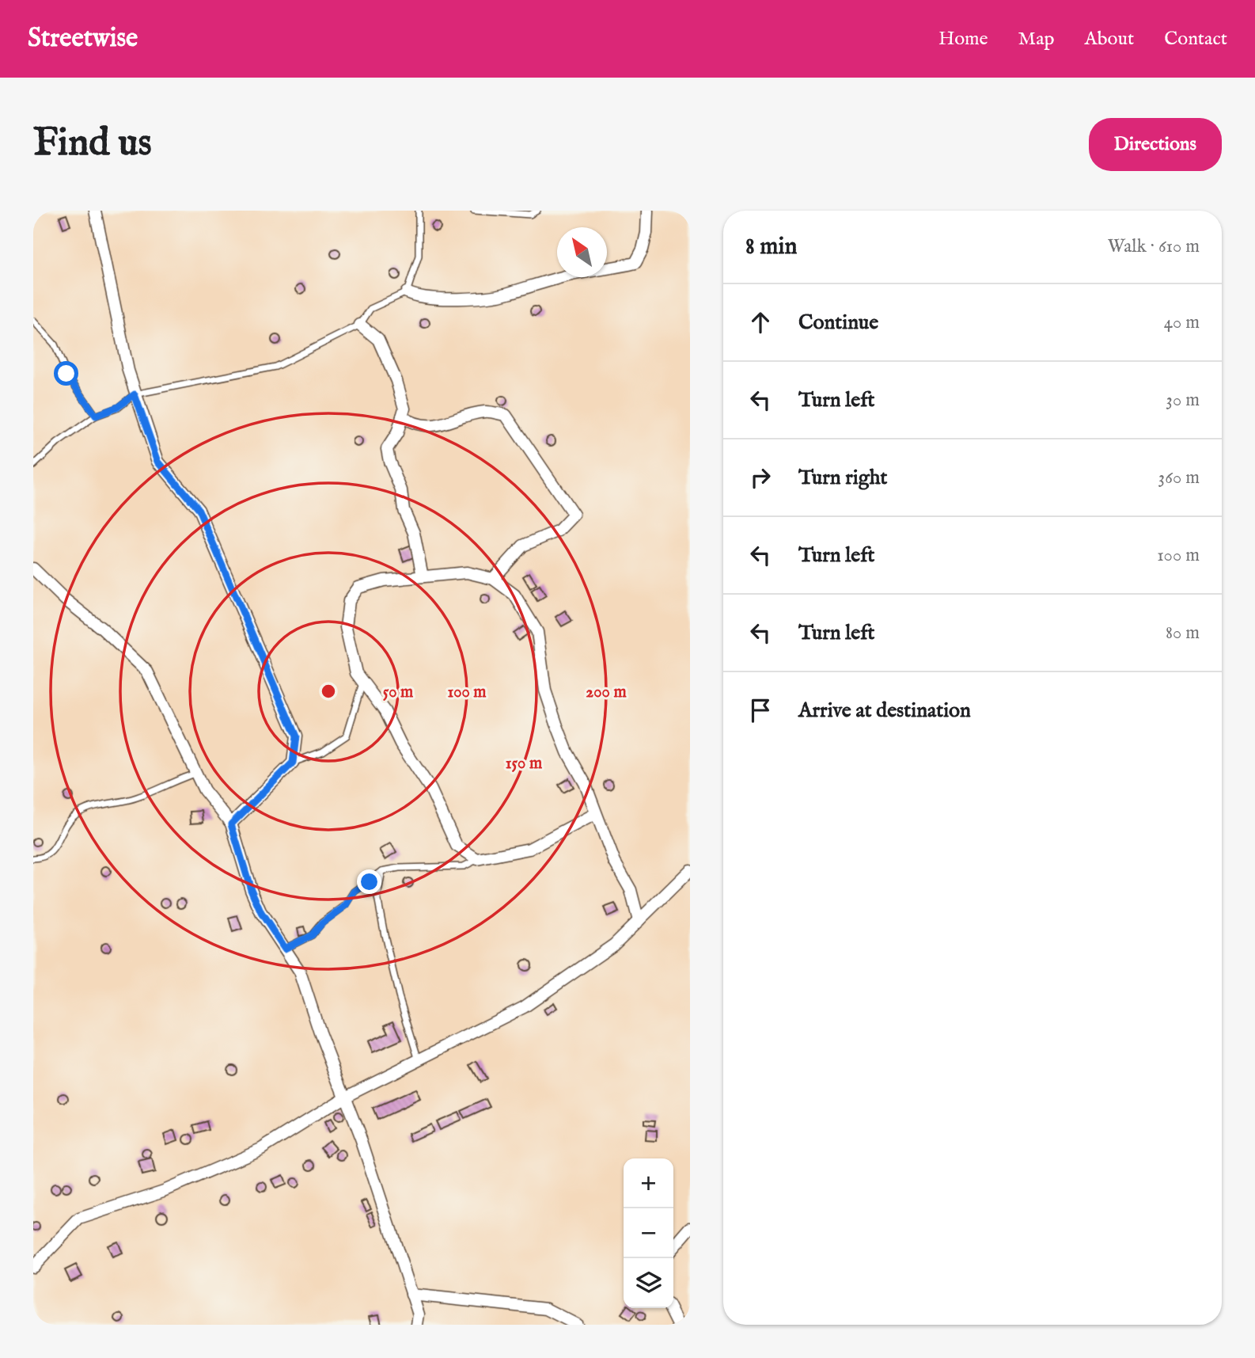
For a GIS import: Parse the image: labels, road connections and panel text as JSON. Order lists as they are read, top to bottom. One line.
{"north":"top left","page":{"header":"Streetwise","nav":["Home","Map","About","Contact"],"buttons":"Directions","title":"Find us","heading":["8 min","Walk · 610 m"],"list":[["Continue","40 m"],["Turn left","30 m"],["Turn right","360 m"],["Turn left","100 m"],["Turn left","80 m"],"Arrive at destination"],"map_buttons":["+","−"]},"rings":["50 m","100 m","200 m","150 m"]}
